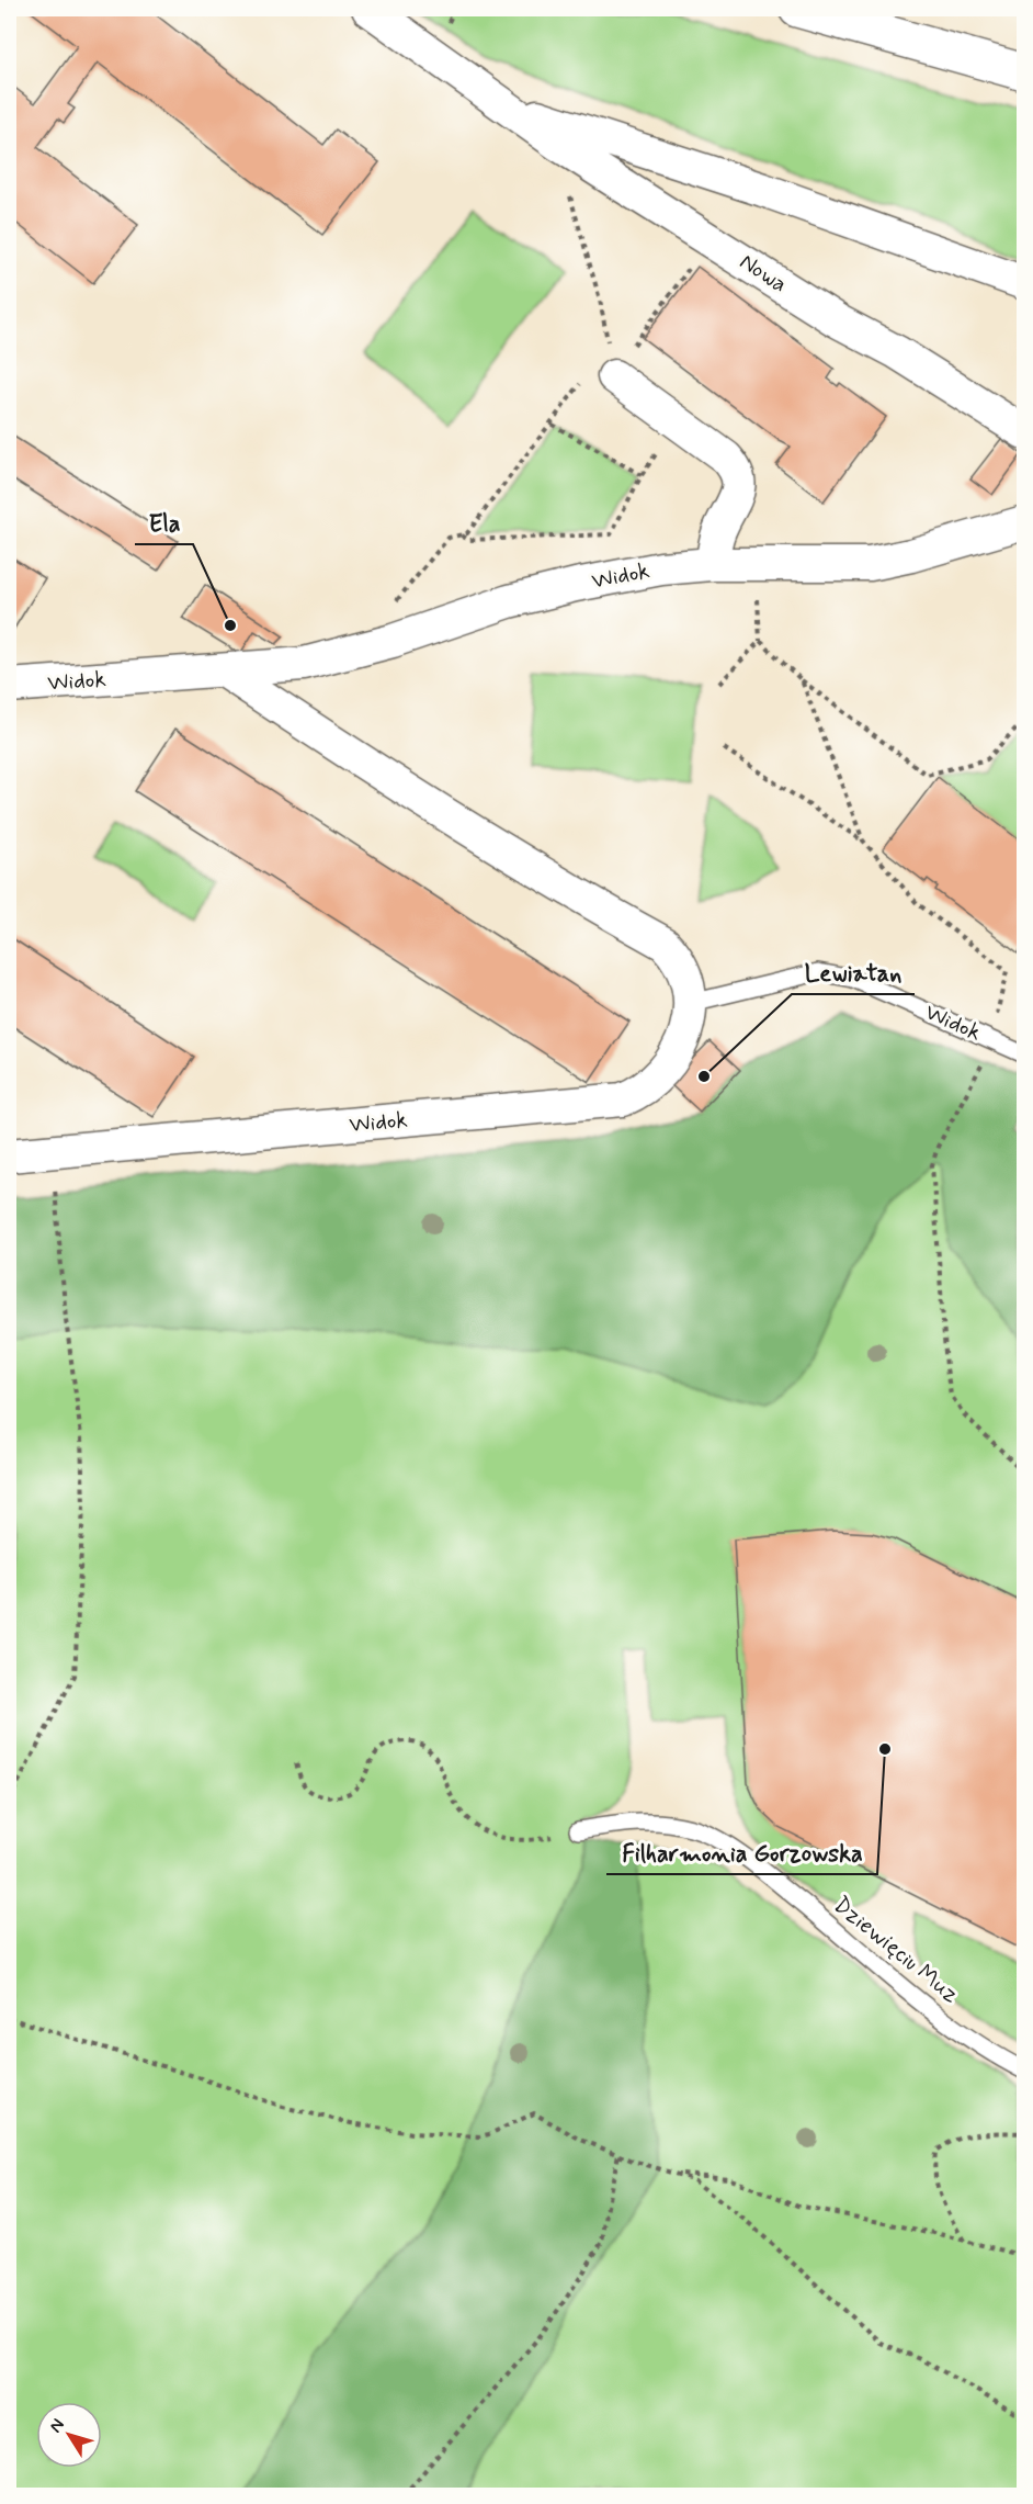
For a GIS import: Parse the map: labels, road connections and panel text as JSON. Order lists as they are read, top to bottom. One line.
{"streets":{"street":["Nowa","Widok"],"lane":["Dziewięciu Muz"]},"places":["Ela","Lewiatan","Filharmonia Gorzowska"],"north":"top left"}
